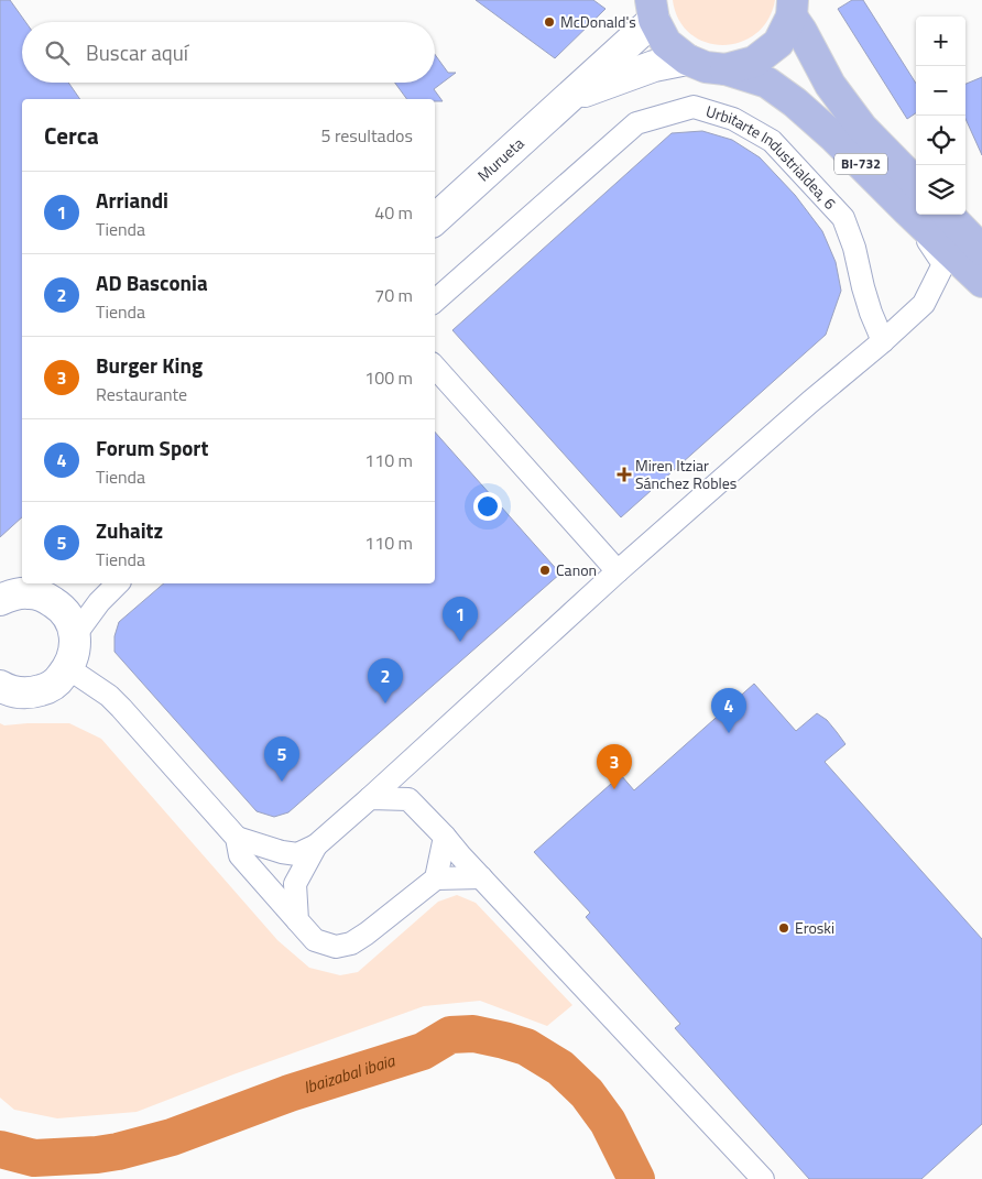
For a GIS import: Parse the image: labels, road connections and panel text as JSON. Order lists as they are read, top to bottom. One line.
{"streets":{"main road":["BI-732"],"street":["Murueta","Urbitarte Industrialdea, 6"]},"crossings":[["Murueta","BI-732"]],"water":["Ibaizabal ibaia"],"places":{"other":["McDonald's","Canon","Eroski"],"health":["Miren Itziar Sánchez Robles"]},"page":{"map_buttons":["+","−"],"search":"Buscar aquí","heading":["Cerca","5 resultados"],"list":[{"mark":"1","name":"Arriandi","note":"Tienda","value":"40 m"},{"mark":"2","name":"AD Basconia","note":"Tienda","value":"70 m"},{"mark":"3","name":"Burger King","note":"Restaurante","value":"100 m"},{"mark":"4","name":"Forum Sport","note":"Tienda","value":"110 m"},{"mark":"5","name":"Zuhaitz","note":"Tienda","value":"110 m"}],"pins":["1","2","4","5","3"]}}
